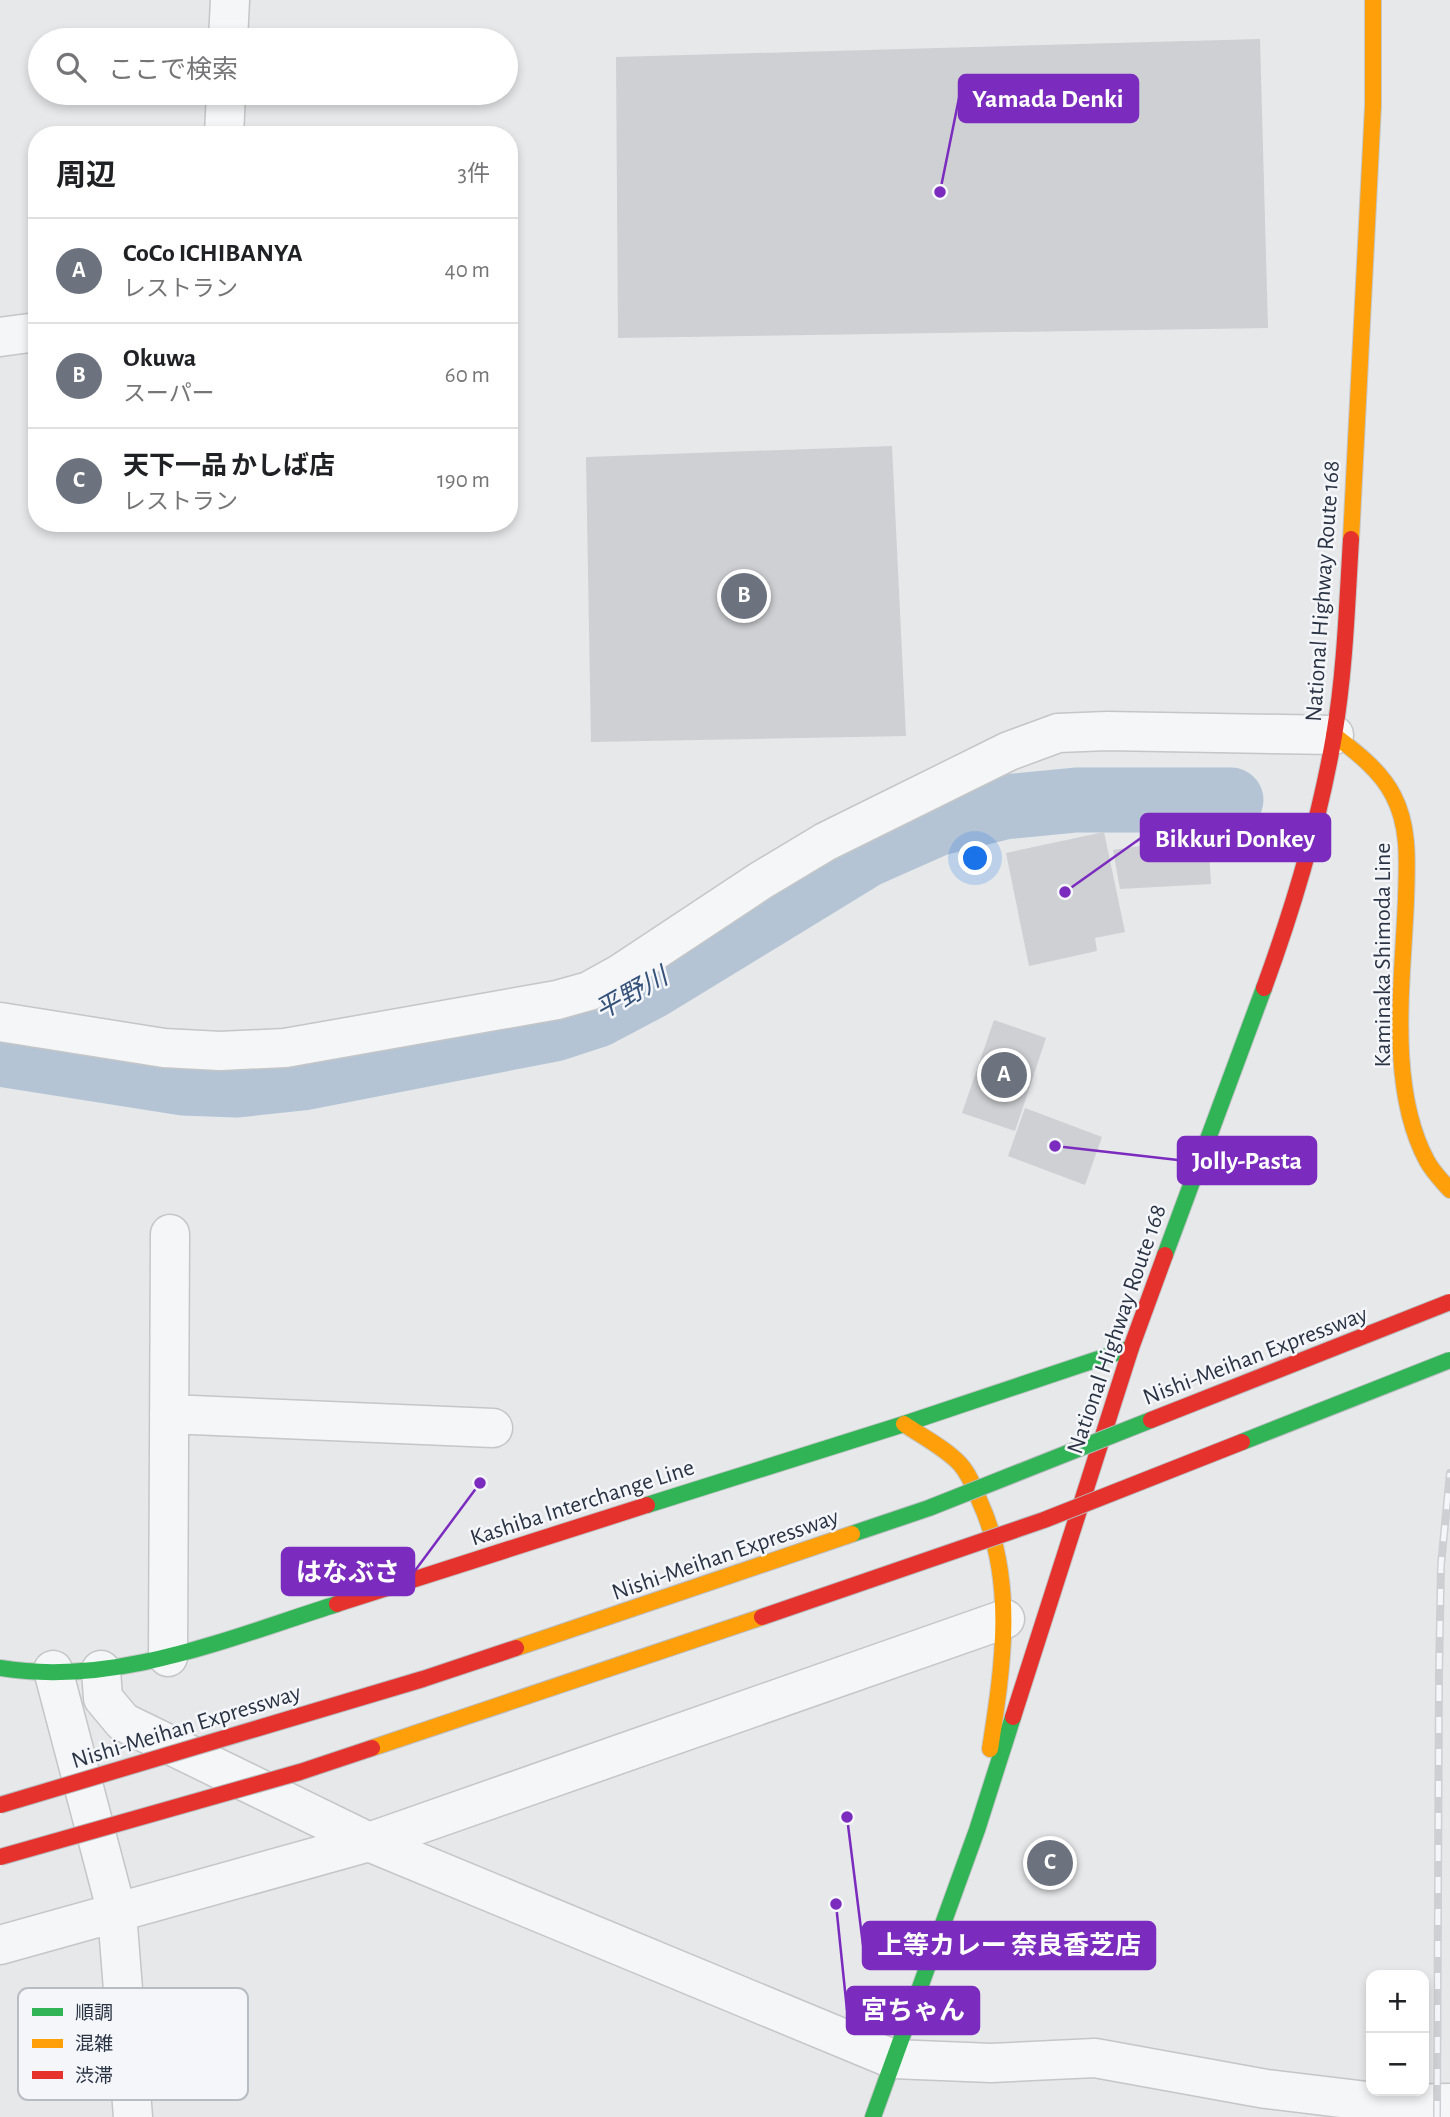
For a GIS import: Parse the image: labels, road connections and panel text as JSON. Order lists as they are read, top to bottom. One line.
{"streets":{"main road":["National Highway Route 168","Kaminaka Shimoda Line","Nishi-Meihan Expressway","Kashiba Interchange Line"]},"crossings":[["National Highway Route 168","Kaminaka Shimoda Line"],["National Highway Route 168","Kashiba Interchange Line"]],"water":["平野川"],"places":["Yamada Denki","Bikkuri Donkey","Jolly-Pasta","はなぶさ","上等カレー 奈良香芝店","宮ちゃん"],"legend":["順調","混雑","渋滞"],"page":{"search":"ここで検索","heading":["周辺","3件"],"list":[{"mark":"A","name":"CoCo ICHIBANYA","note":"レストラン","value":"40 m"},{"mark":"B","name":"Okuwa","note":"スーパー","value":"60 m"},{"mark":"C","name":"天下一品 かしば店","note":"レストラン","value":"190 m"}],"pins":["B","A","C"],"map_buttons":["+","−"]}}
